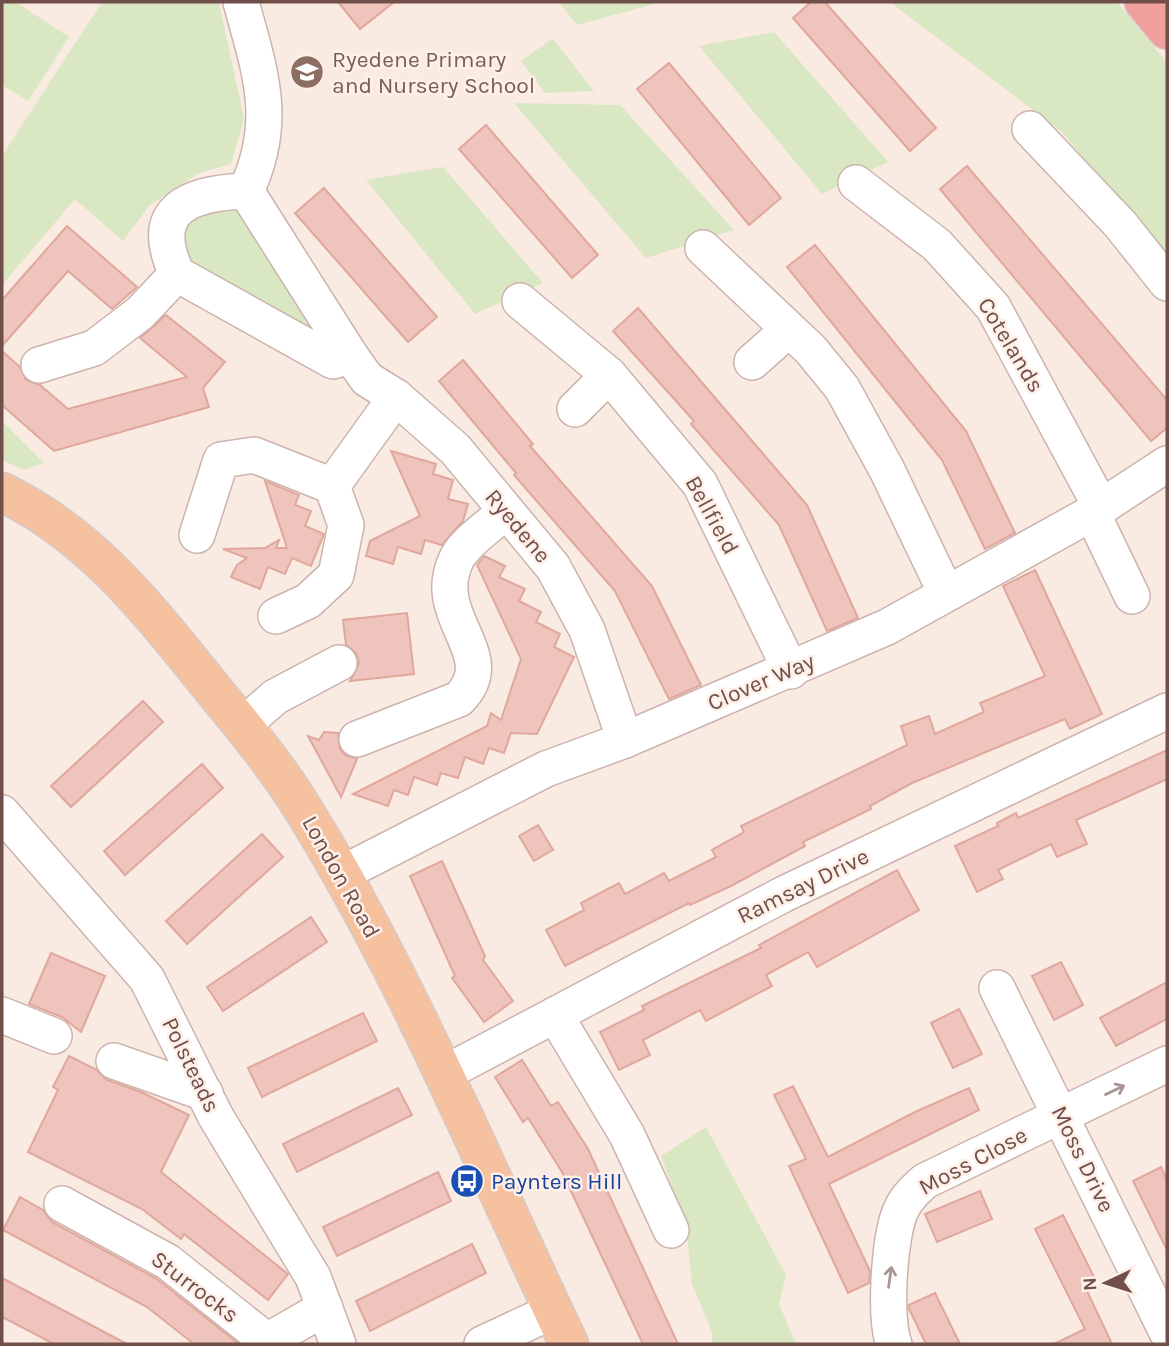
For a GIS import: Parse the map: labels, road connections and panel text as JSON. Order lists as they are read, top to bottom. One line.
{"streets":{"main road":["London Road"],"street":["Cotelands","Bellfield","Ryedene","Clover Way","Ramsay Drive","Polsteads","Moss Drive","Moss Close","Sturrocks"]},"crossings":[["Cotelands","Clover Way"],["Bellfield","Clover Way"],["Ryedene","Clover Way"],["Clover Way","London Road"],["London Road","Ramsay Drive"],["Polsteads","Sturrocks"],["Moss Drive","Moss Close"]],"one_way":["Moss Close"],"places":{"school or university":["Ryedene Primary and Nursery School"],"bus stop":["Paynters Hill"]},"north":"left"}
